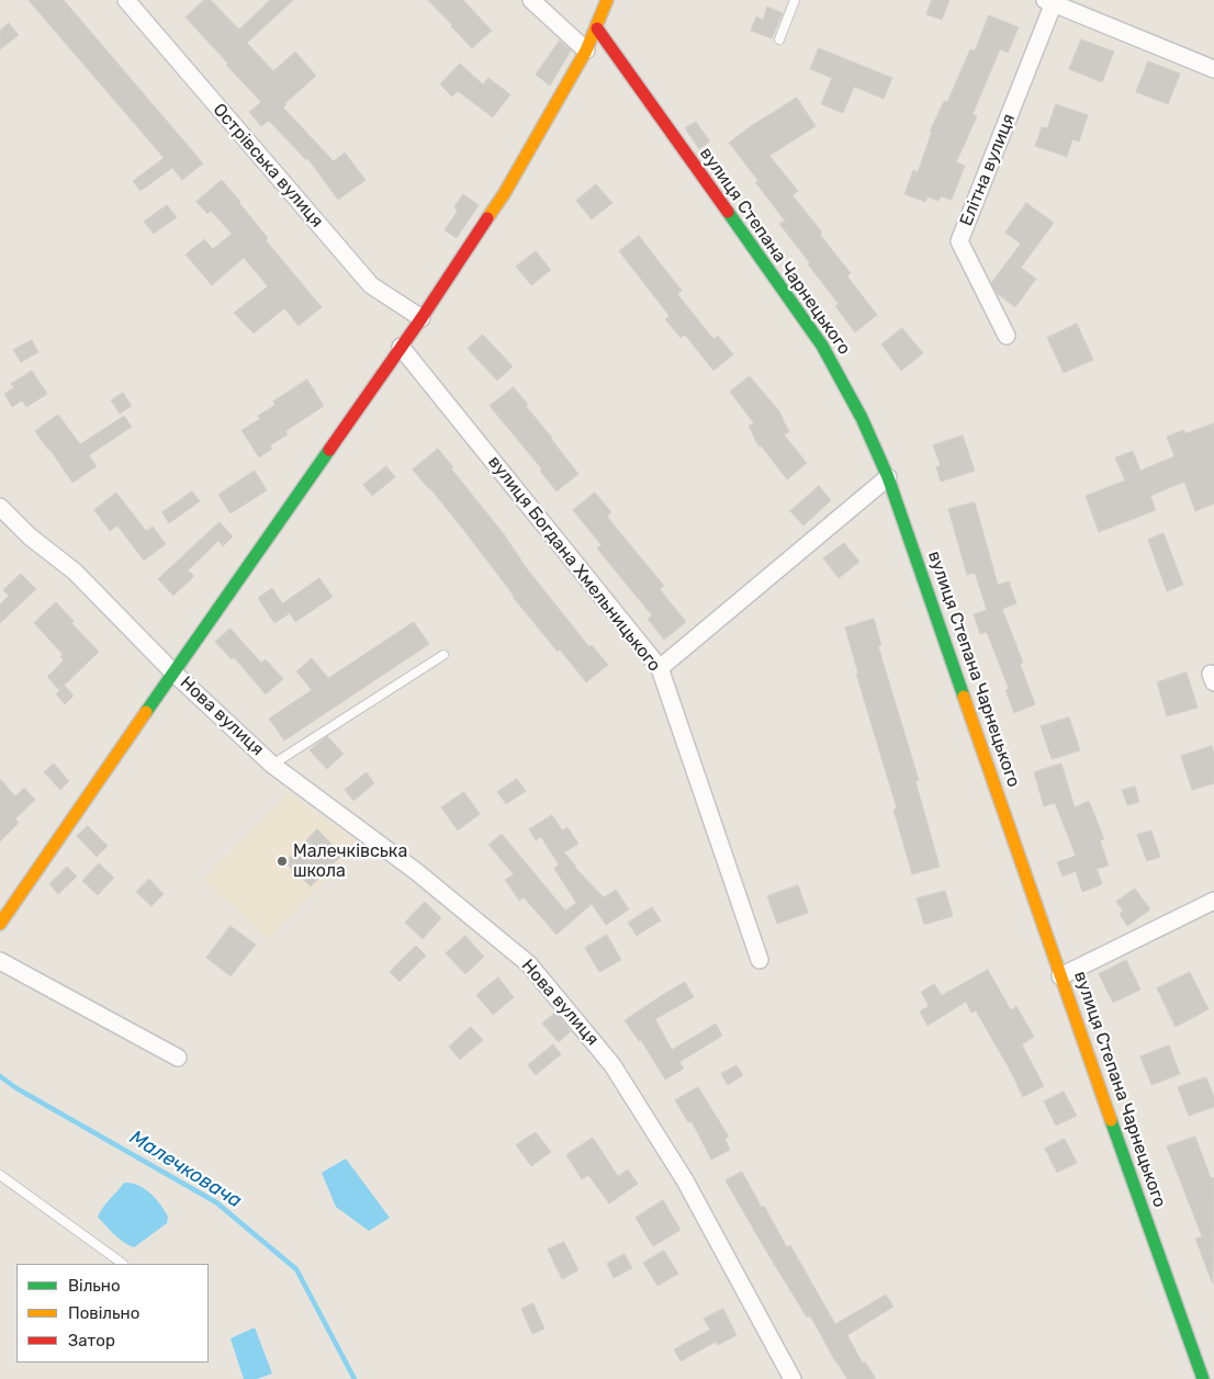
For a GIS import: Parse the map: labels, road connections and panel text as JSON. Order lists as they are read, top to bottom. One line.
{"streets":{"street":["Острівська вулиця","Елітна вулиця","вулиця Степана Чарнецького","вулиця Богдана Хмельницького","Нова вулиця"]},"water":["Малечковача"],"places":["Малечківська школа"],"legend":["Вільно","Повільно","Затор"]}
